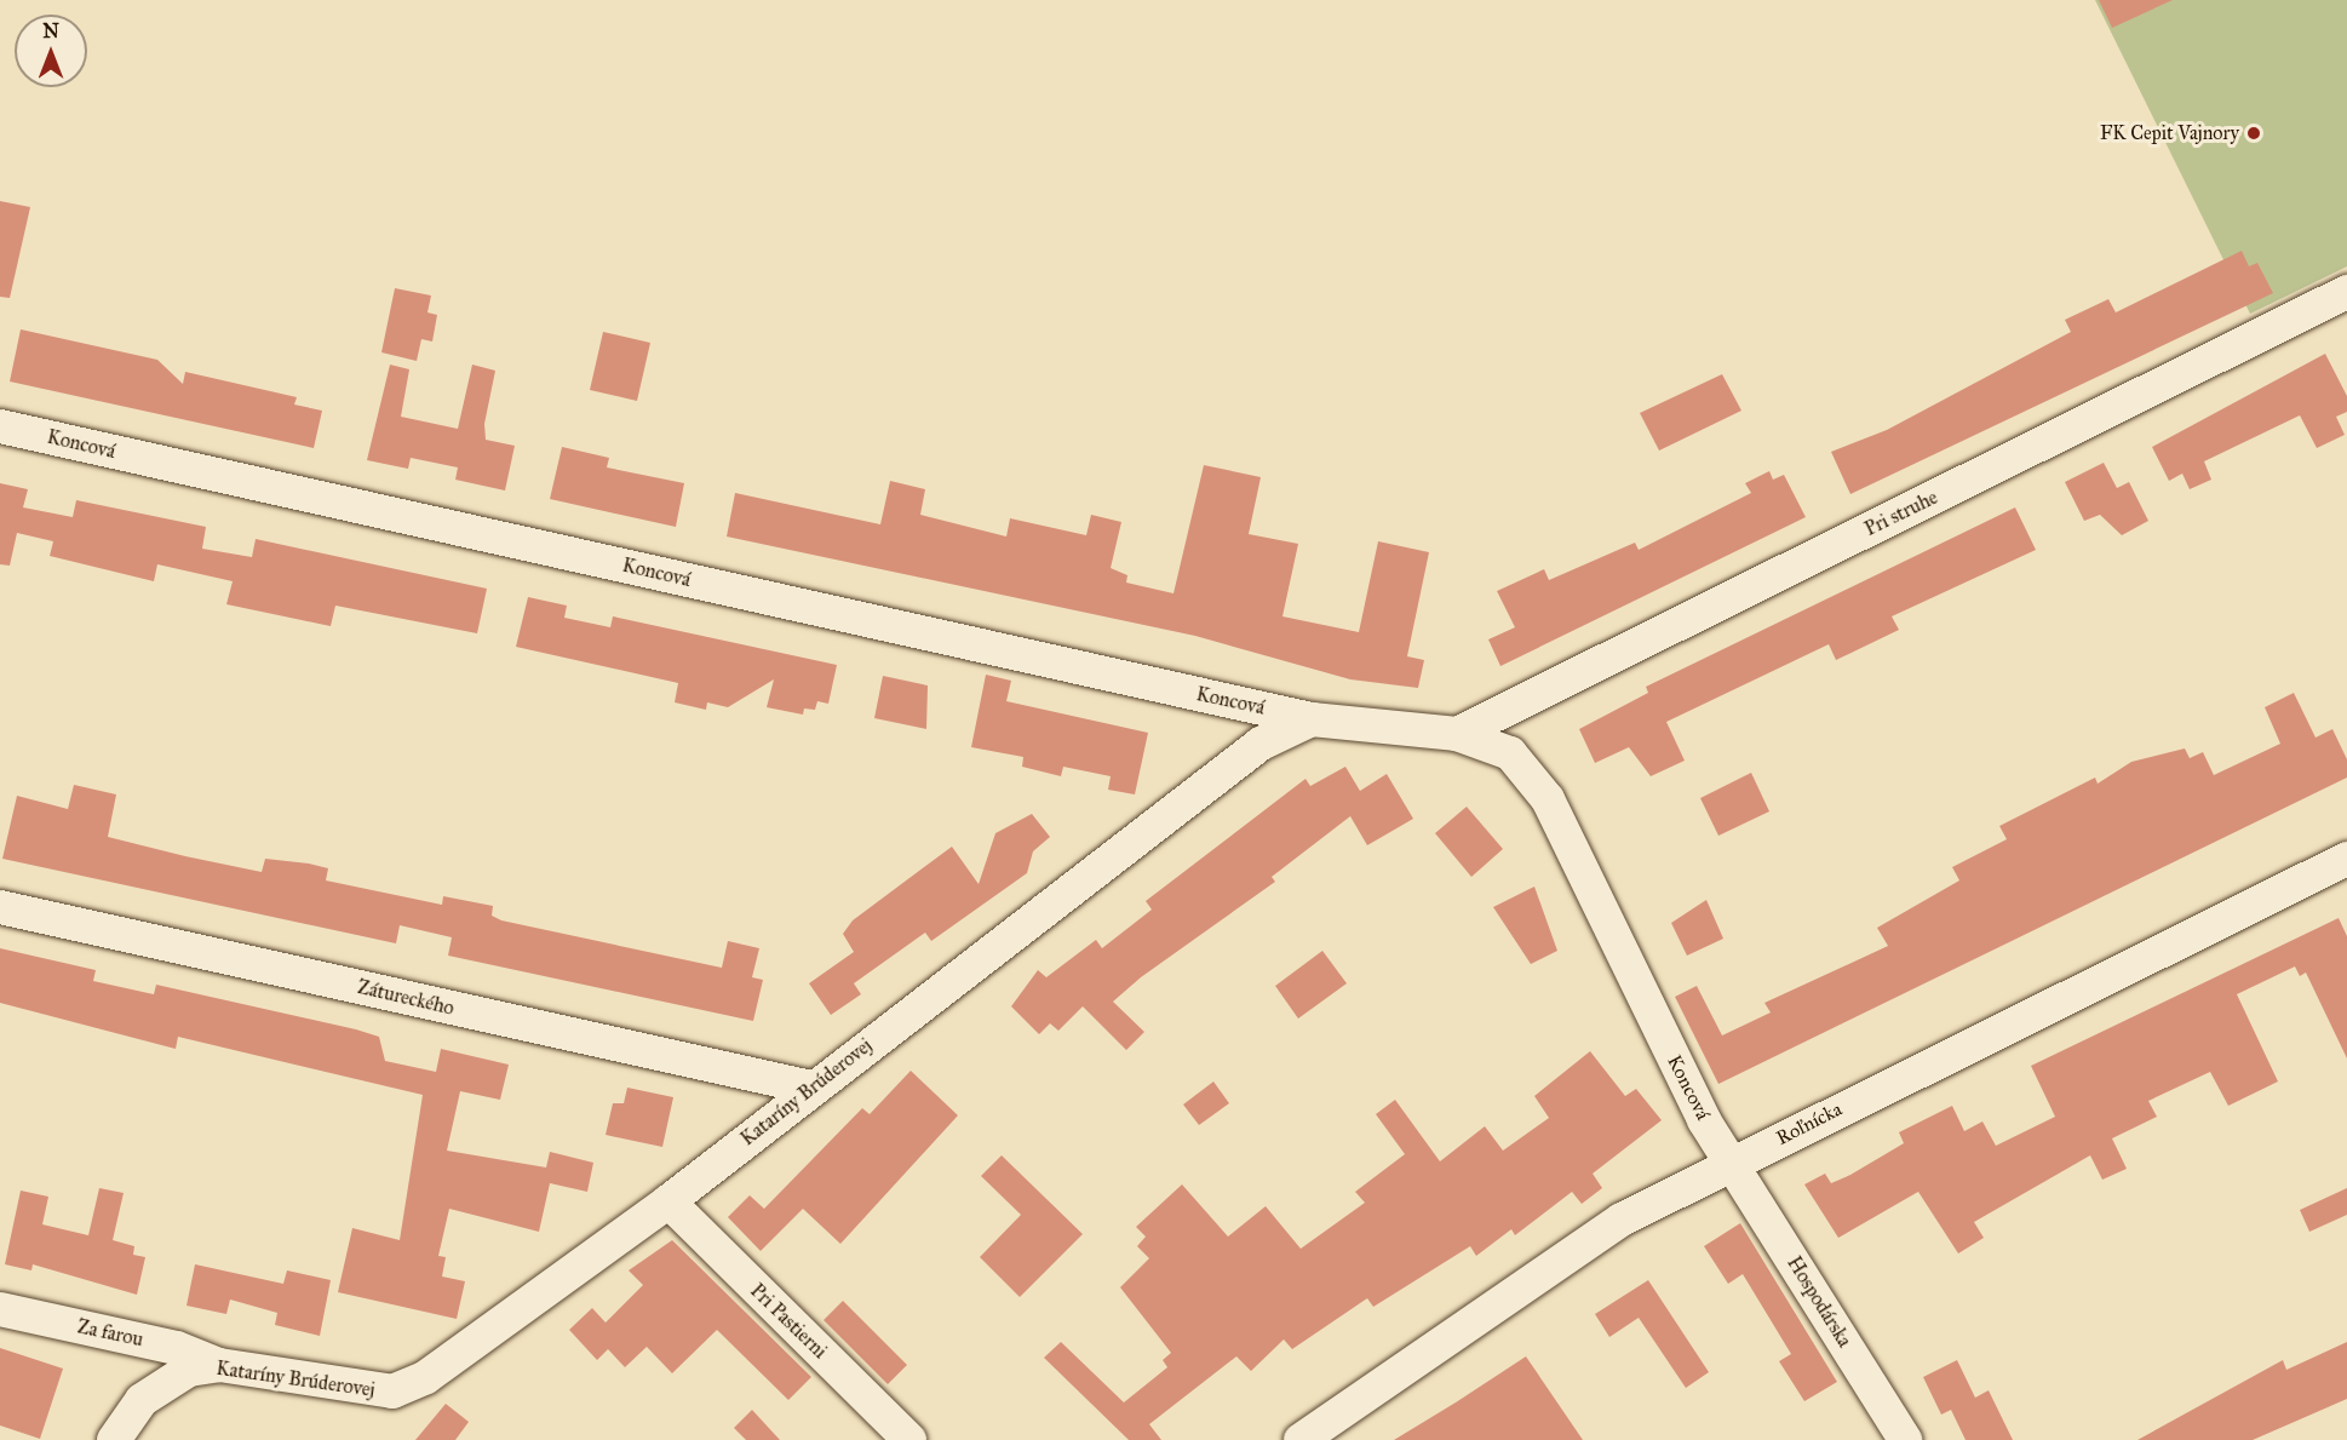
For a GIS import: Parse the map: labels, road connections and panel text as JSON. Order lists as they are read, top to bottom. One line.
{"streets":{"street":["Koncová","Pri struhe","Zátureckého","Kataríny Brúderovej","Roľnícka","Hospodárska","Pri Pastierni","Za farou"]},"crossings":[["Koncová","Pri struhe"],["Koncová","Kataríny Brúderovej"],["Koncová","Roľnícka"],["Koncová","Hospodárska"],["Zátureckého","Kataríny Brúderovej"],["Kataríny Brúderovej","Pri Pastierni"],["Kataríny Brúderovej","Za farou"],["Roľnícka","Hospodárska"]],"places":["FK Cepit Vajnory"],"north":"top"}
